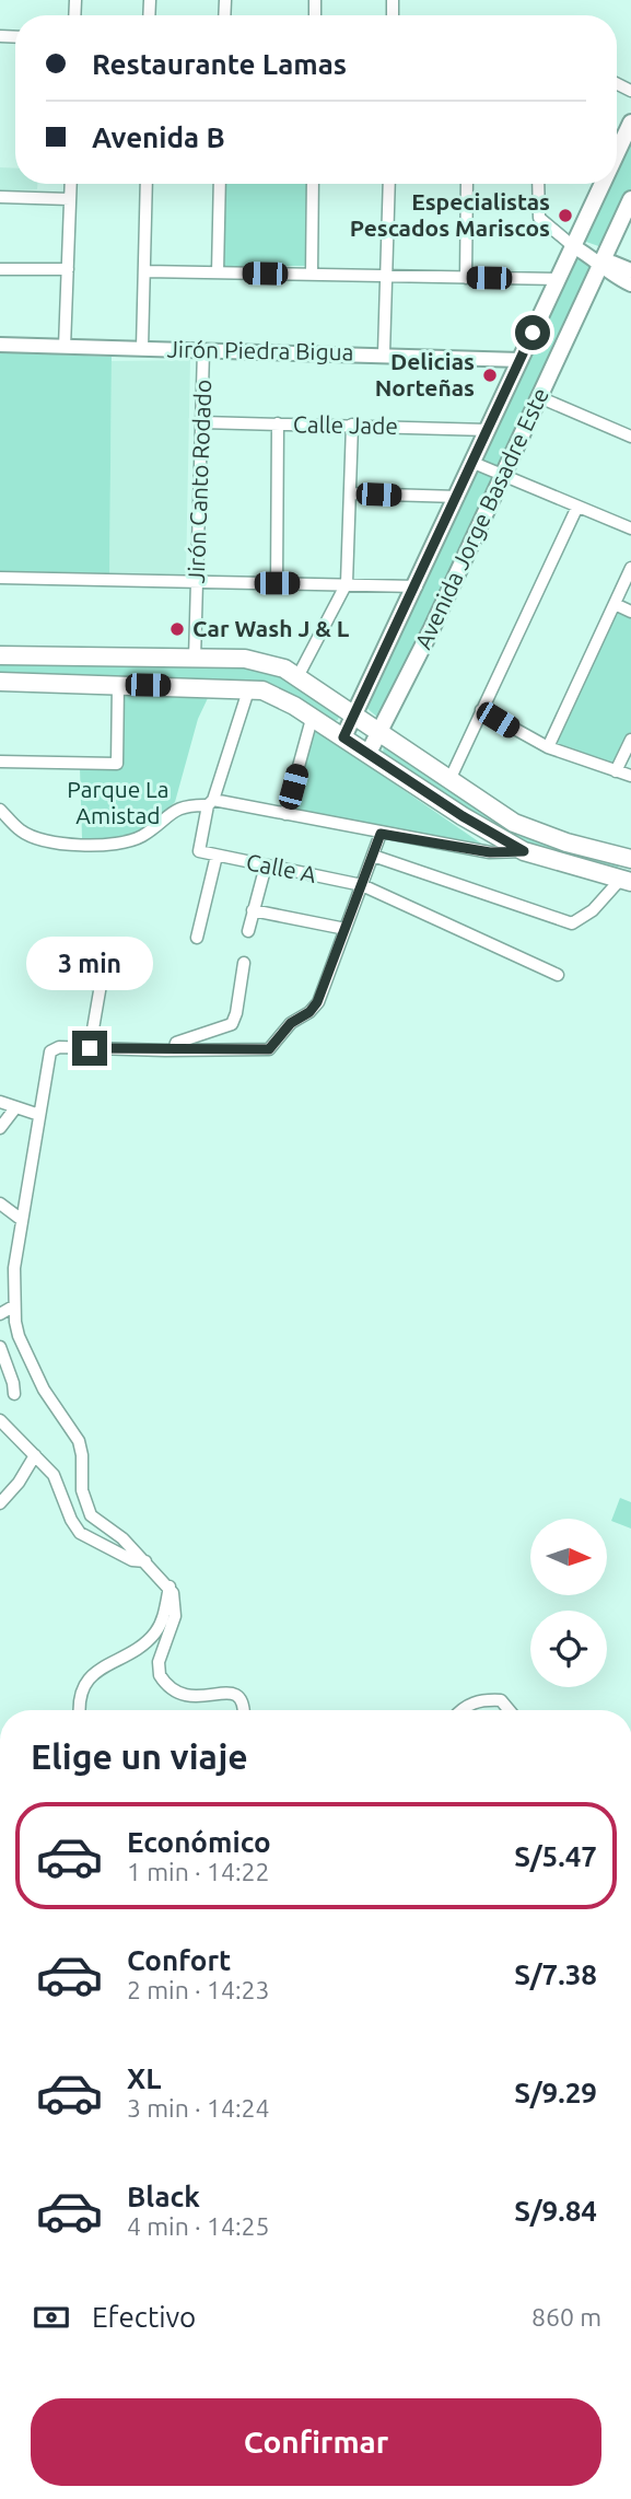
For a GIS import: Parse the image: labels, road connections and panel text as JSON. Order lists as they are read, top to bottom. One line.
{"streets":{"main road":["Avenida Jorge Basadre Este"],"street":["Jirón Piedra Bigua","Calle Jade","Jirón Canto Rodado","Calle A"]},"crossings":[["Jirón Piedra Bigua","Jirón Canto Rodado"],["Jirón Piedra Bigua","Avenida Jorge Basadre Este"],["Calle Jade","Jirón Canto Rodado"],["Calle Jade","Avenida Jorge Basadre Este"]],"parks":["Parque La Amistad"],"places":["Especialistas Pescados Mariscos","Delicias Norteñas","Car Wash J & L"],"north":"right","page":{"banner":["Restaurante Lamas","Avenida B"],"bubble":"3 min","heading":"Elige un viaje","list":[{"name":"Económico","note":"1 min · 14:22","value":"S/5.47"},{"name":"Confort","note":"2 min · 14:23","value":"S/7.38"},{"name":"XL","note":"3 min · 14:24","value":"S/9.29"},{"name":"Black","note":"4 min · 14:25","value":"S/9.84"}],"pay":["Efectivo","860 m"],"buttons":"Confirmar"}}
